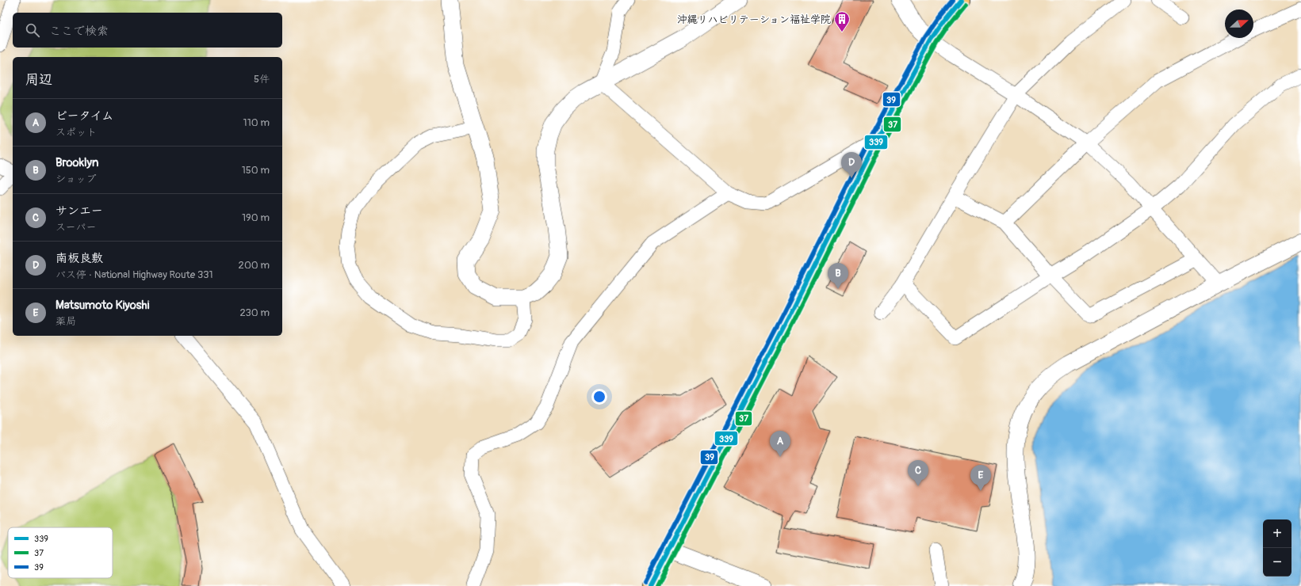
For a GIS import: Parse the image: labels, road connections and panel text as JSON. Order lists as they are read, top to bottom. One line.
{"places":{"building":["沖縄リハビリテーション福祉学院"]},"lines":["transit line 339","transit line 39","transit line 37"],"legend":["339","37","39"],"north":"right","page":{"search":"ここで検索","heading":["周辺","5件"],"list":[{"mark":"A","name":"ピータイム","note":"スポット","value":"110 m"},{"mark":"B","name":"Brooklyn","note":"ショップ","value":"150 m"},{"mark":"C","name":"サンエー","note":"スーパー","value":"190 m"},{"mark":"D","name":"南板良敷","note":"バス停 · National Highway Route 331","value":"200 m"},{"mark":"E","name":"Matsumoto Kiyoshi","note":"薬局","value":"230 m"}],"pins":["D","B","A","C","E"],"map_buttons":["+","−"]}}
